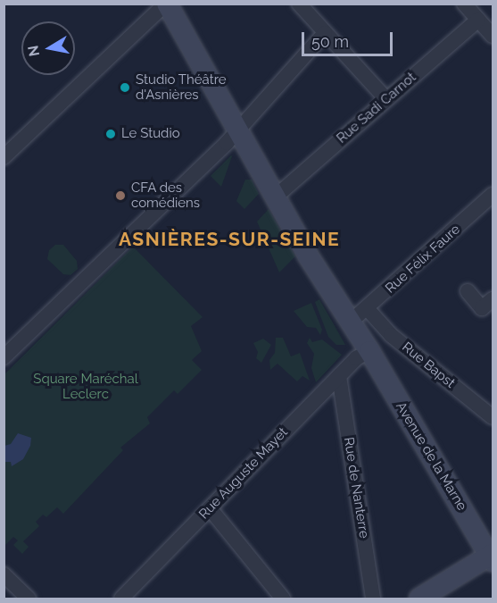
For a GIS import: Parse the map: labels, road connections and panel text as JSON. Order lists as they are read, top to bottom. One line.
{"streets":{"main road":["Avenue de la Marne"],"street":["Rue Sadi Carnot","Rue Félix Faure","Rue Bapst","Rue Auguste Mayet","Rue de Nanterre"]},"crossings":[["Rue Sadi Carnot","Avenue de la Marne"],["Rue Félix Faure","Rue Bapst"],["Rue Félix Faure","Avenue de la Marne"],["Avenue de la Marne","Rue Auguste Mayet"],["Rue Auguste Mayet","Rue de Nanterre"]],"districts":["ASNIÈRES-SUR-SEINE"],"parks":["Square Maréchal Leclerc"],"places":["Studio Théâtre d'Asnières","Le Studio","CFA des comédiens"],"scale_bar":"50 m","north":"left"}
